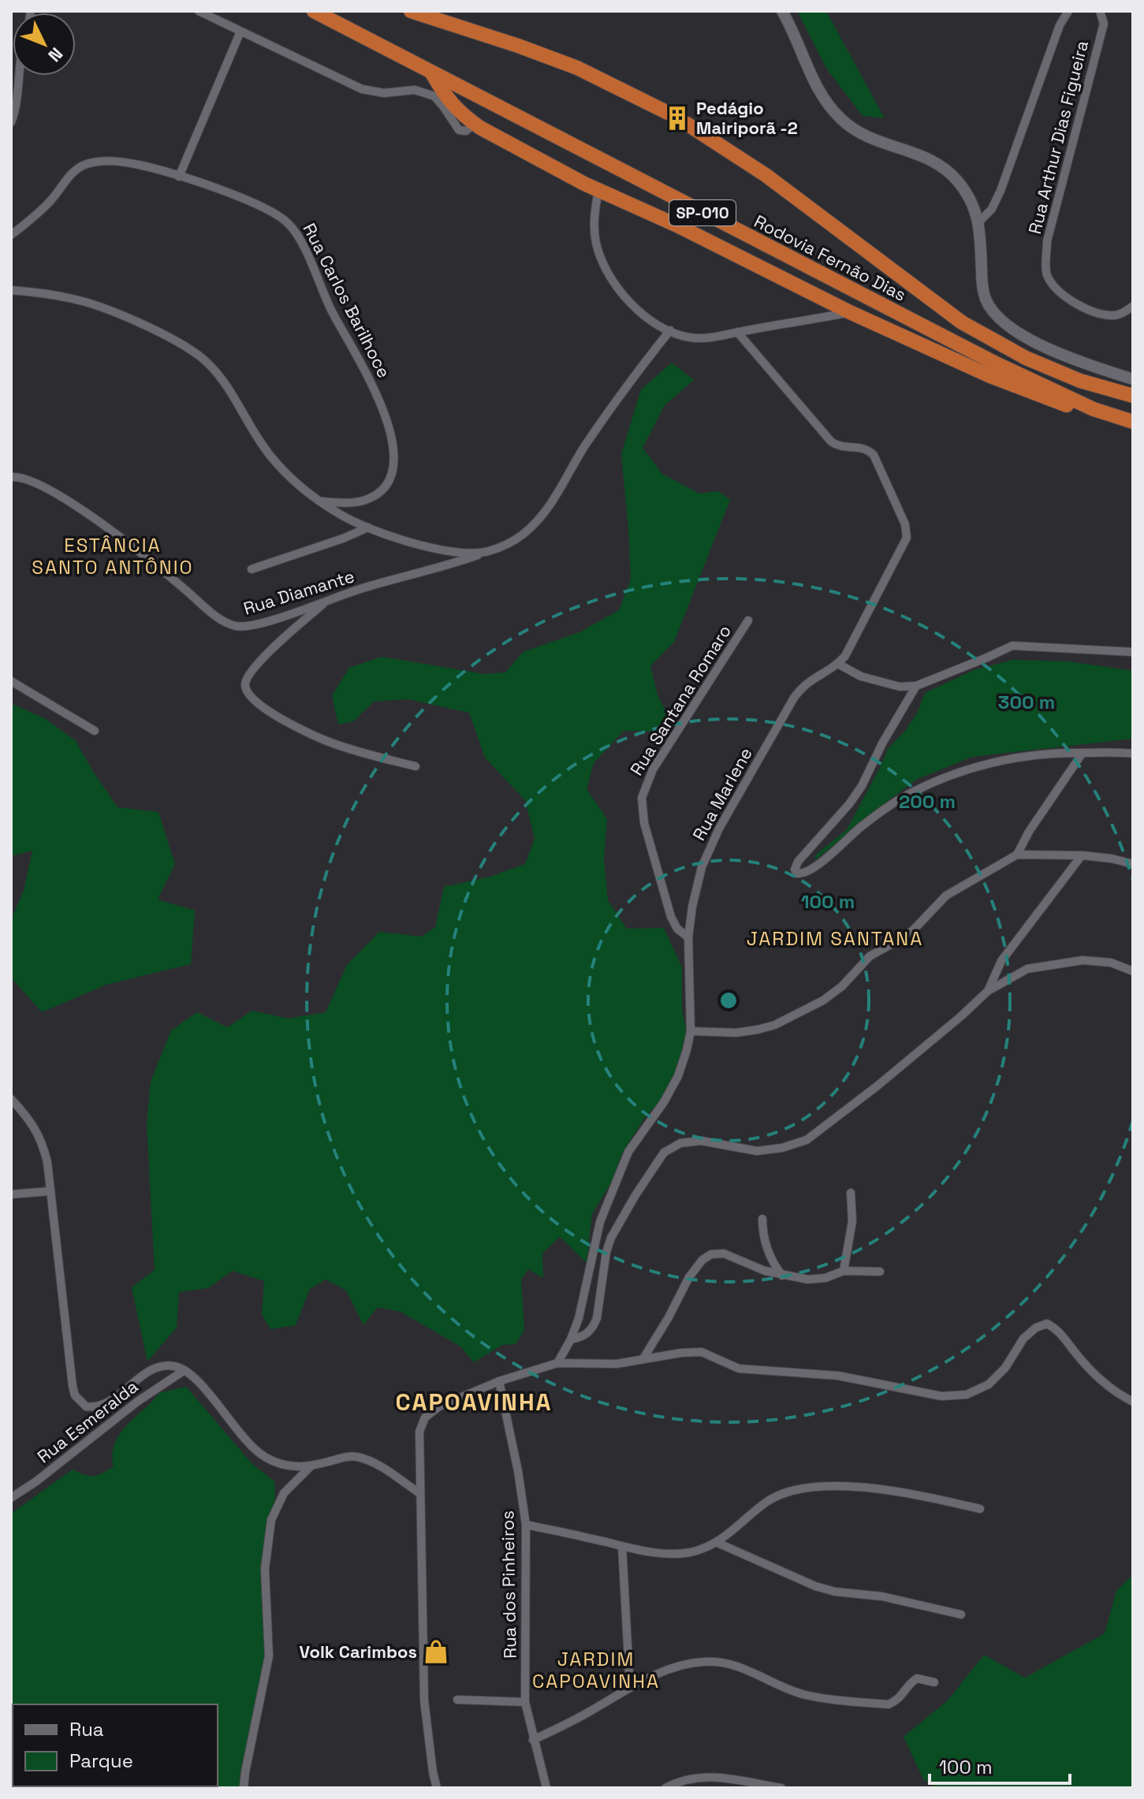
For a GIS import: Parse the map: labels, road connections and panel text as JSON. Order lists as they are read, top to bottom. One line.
{"streets":{"highway":["SP-010","Rodovia Fernão Dias"],"street":["Rua Arthur Dias Figueira","Rua Carlos Barilhoce","Rua Diamante","Rua Santana Romaro","Rua Marlene","Rua Esmeralda","Rua dos Pinheiros"]},"crossings":[["Rua Santana Romaro","Rua Marlene"]],"districts":["ESTÂNCIA SANTO ANTÔNIO","JARDIM SANTANA","CAPOAVINHA","JARDIM CAPOAVINHA"],"places":{"building":["Pedágio Mairiporã -2"],"shop":["Volk Carimbos"]},"legend":["Rua","Parque"],"scale_bar":"100 m","north":"bottom right","rings":["300 m","200 m","100 m"]}
